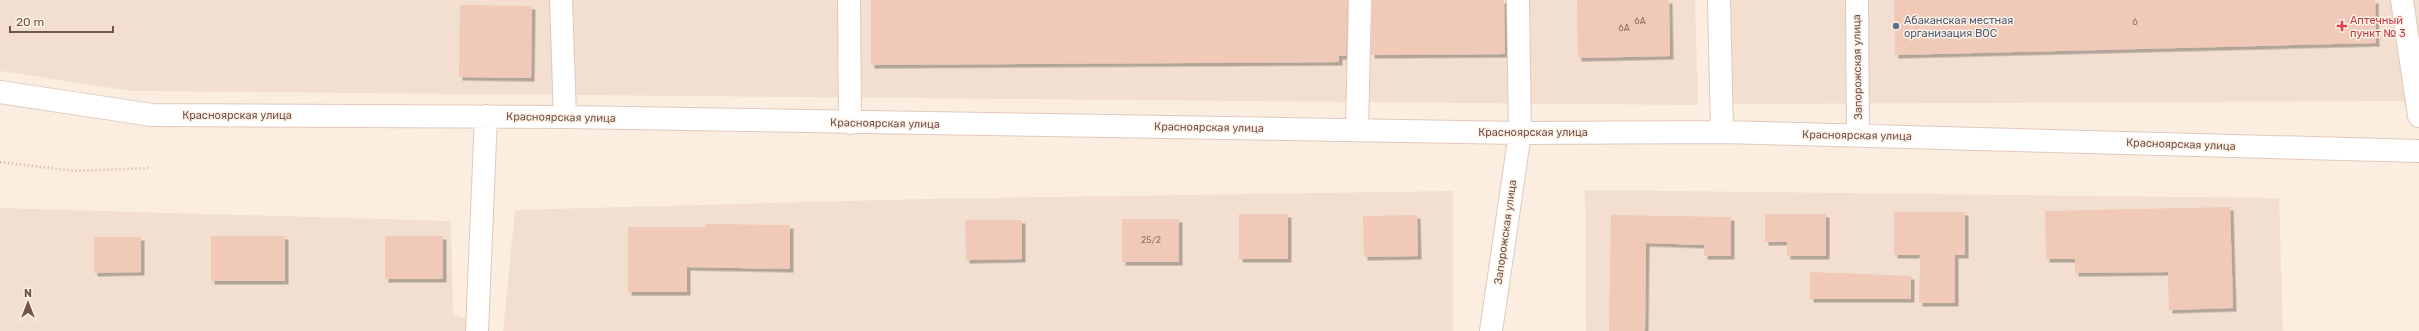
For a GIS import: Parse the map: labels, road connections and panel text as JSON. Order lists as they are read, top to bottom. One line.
{"streets":{"street":["Запорожская улица","Красноярская улица"]},"crossings":[["Запорожская улица","Красноярская улица"]],"places":{"other":["Абаканская местная организация ВОС"],"health":["Аптечный пункт № 3"]},"house_numbers":["6А","6","6А","25/2"],"scale_bar":"20 m","north":"top"}
